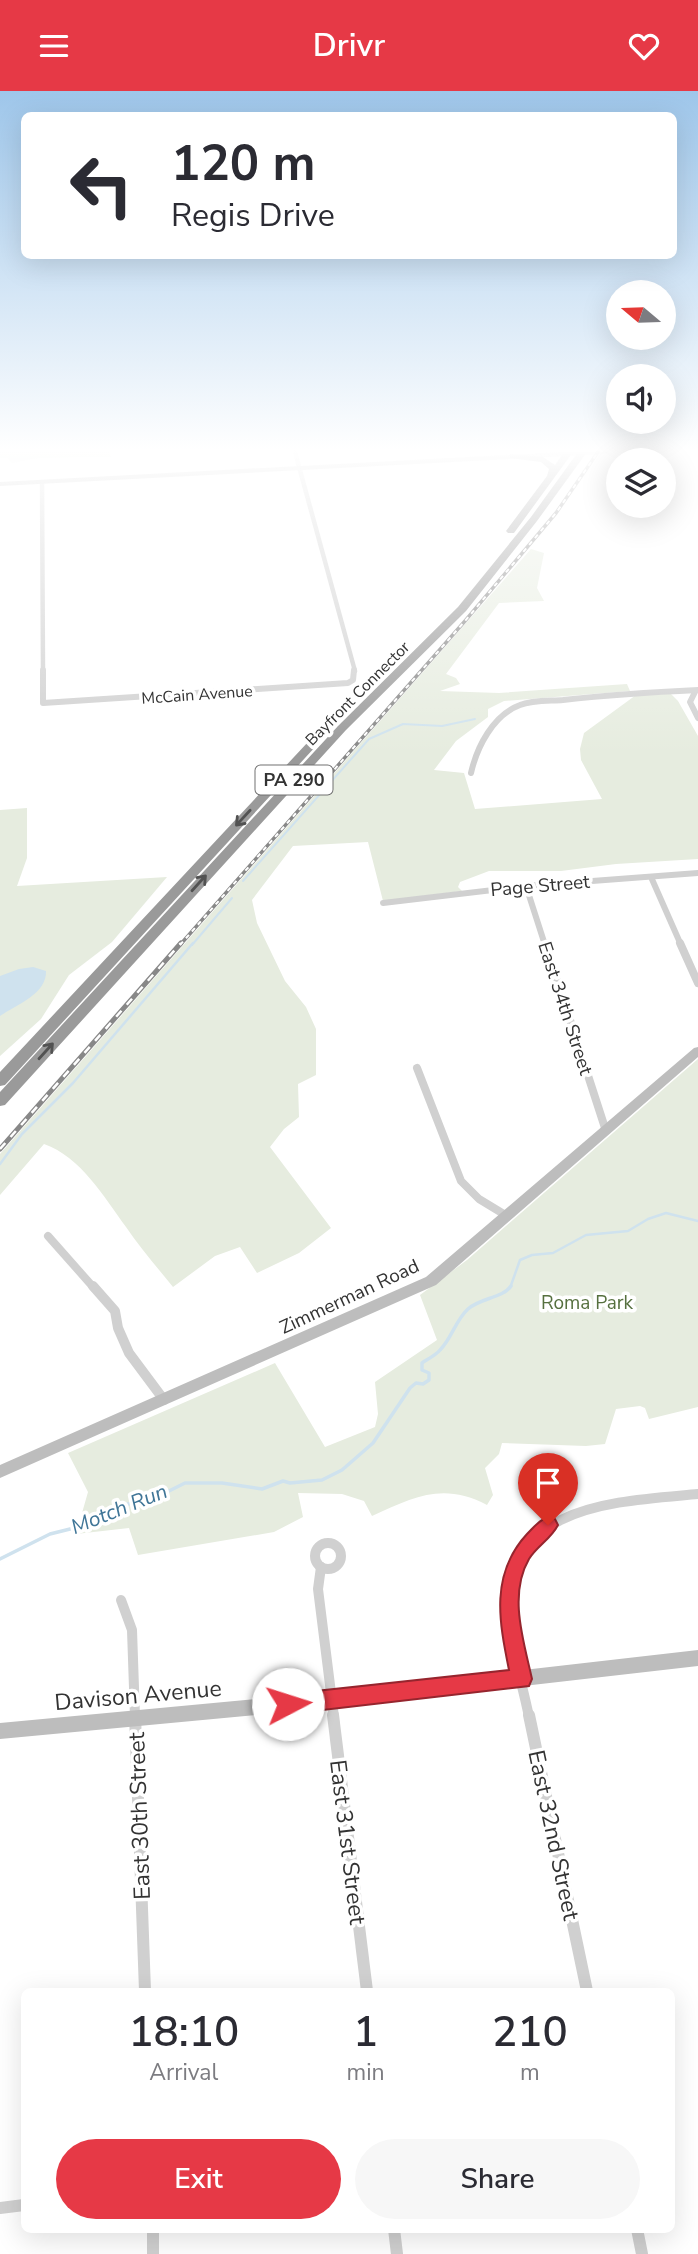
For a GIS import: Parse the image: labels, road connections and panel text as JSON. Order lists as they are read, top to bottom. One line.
{"streets":{"highway":["Bayfront Connector","PA 290"],"street":["McCain Avenue","Page Street","East 34th Street","Zimmerman Road","Davison Avenue","East 30th Street","East 32nd Street","East 31st Street"]},"crossings":[["Page Street","East 34th Street"],["East 34th Street","Zimmerman Road"],["Davison Avenue","East 30th Street"],["Davison Avenue","East 32nd Street"],["Davison Avenue","East 31st Street"]],"water":["Motch Run"],"parks":["Roma Park"],"north":"left","page":{"header":"Drivr","turn":["120 m","Regis Drive"],"eta":["18:10","Arrival","1","min","210","m"],"buttons":["Exit","Share"]}}
